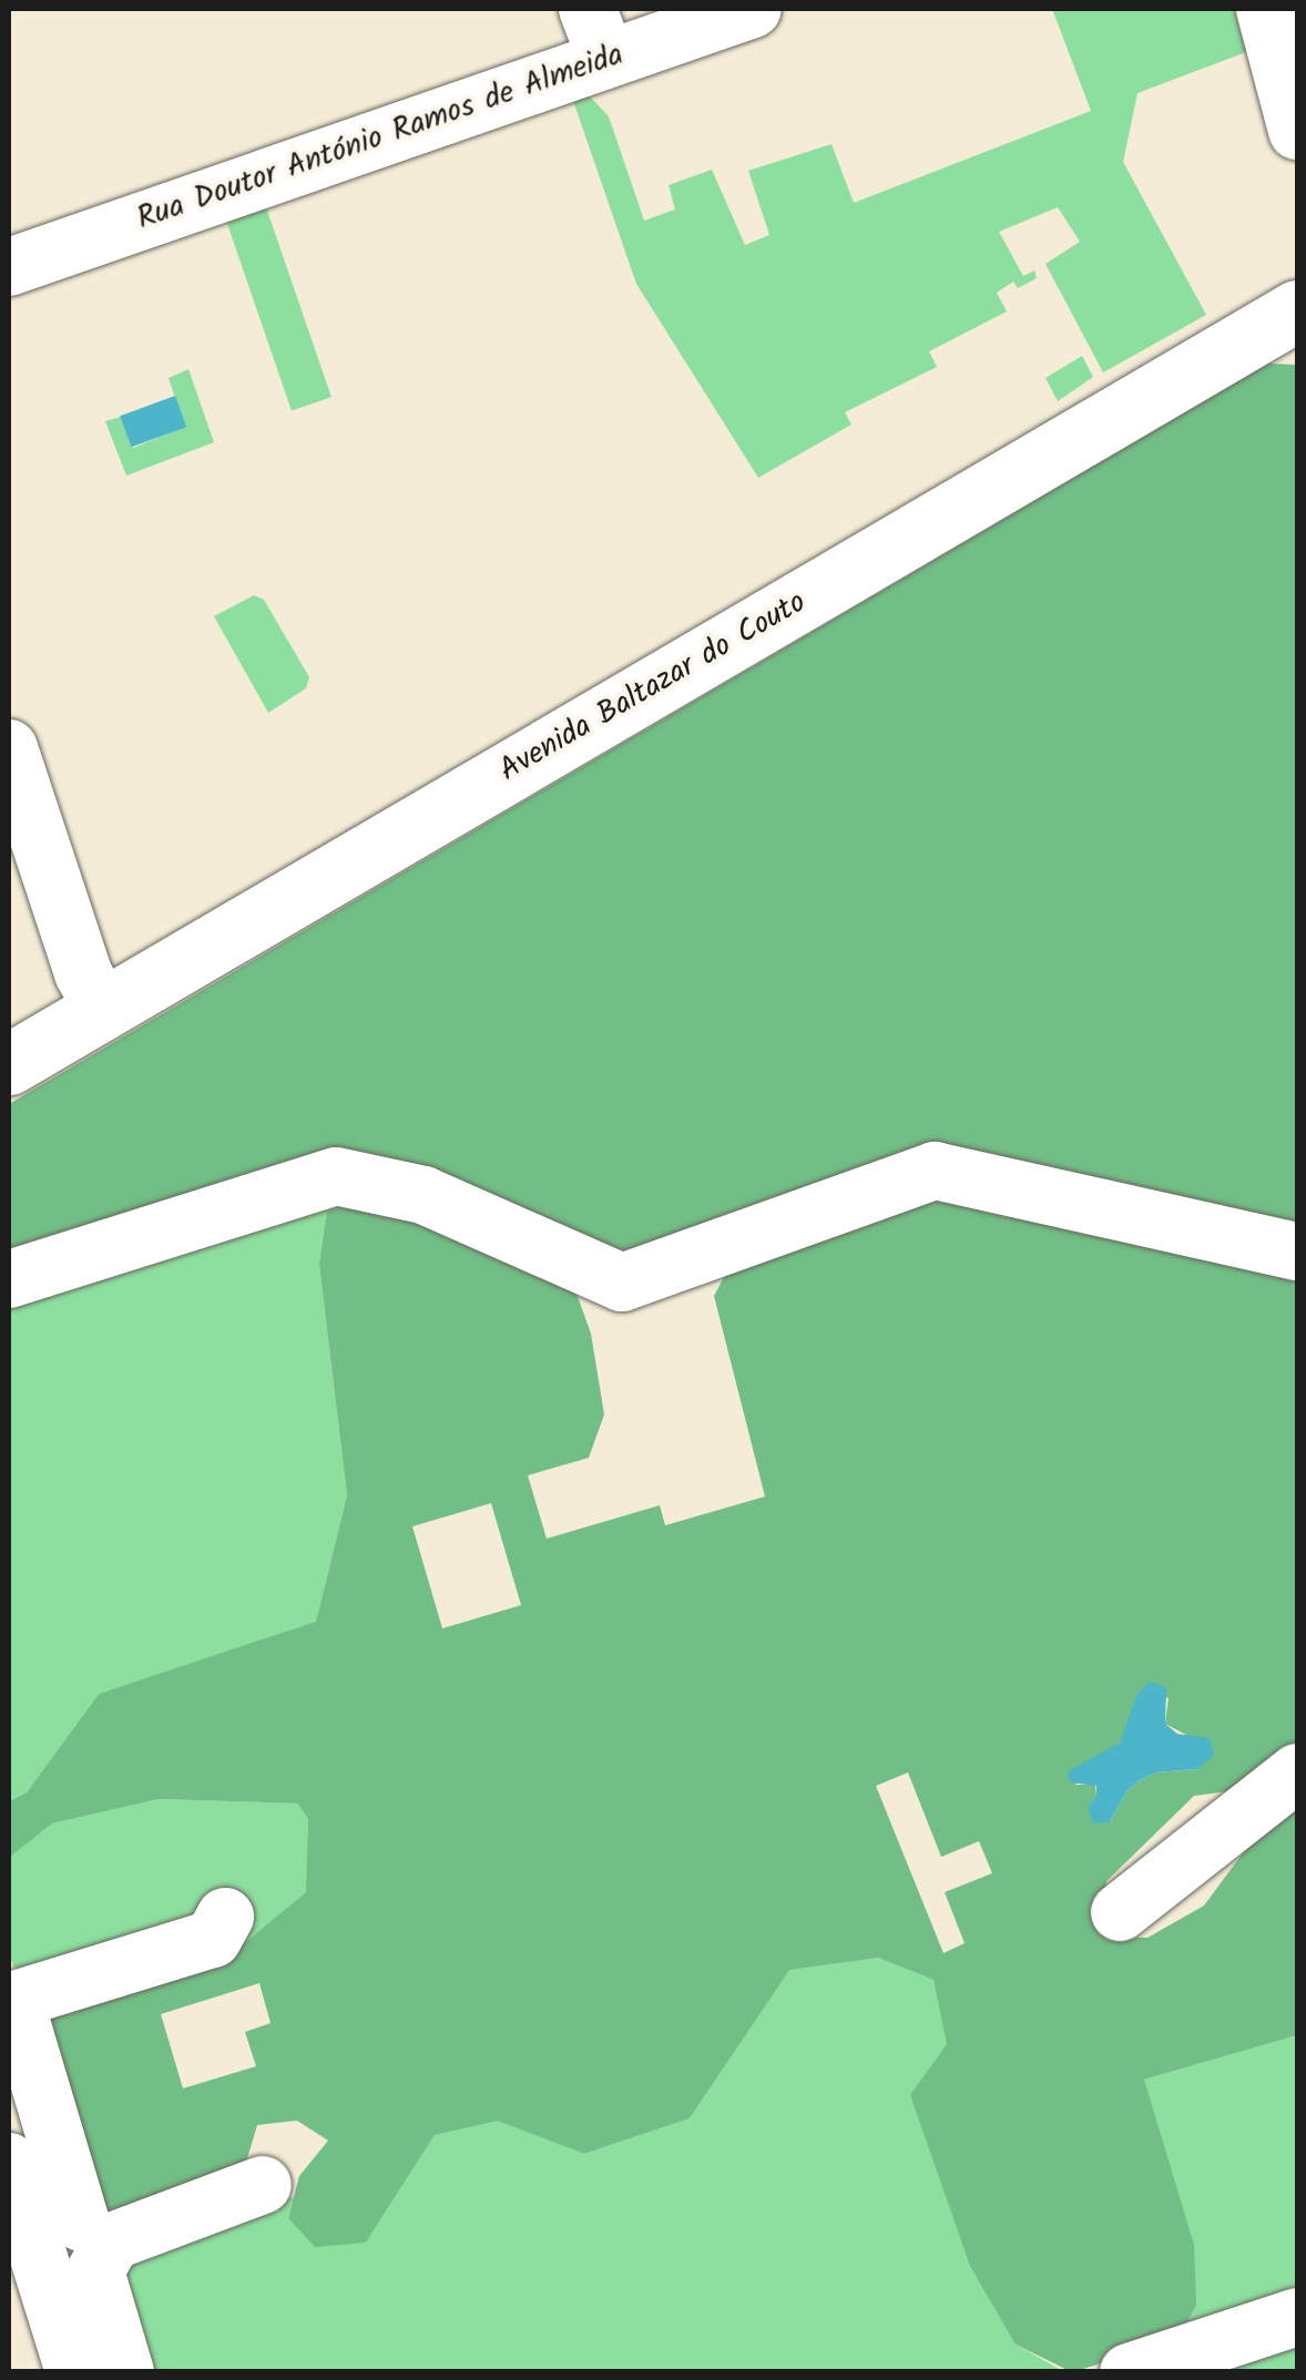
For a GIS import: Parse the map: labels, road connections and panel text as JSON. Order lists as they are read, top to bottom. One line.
{"streets":{"main road":["Avenida Baltazar do Couto"],"street":["Rua Doutor António Ramos de Almeida"]}}
